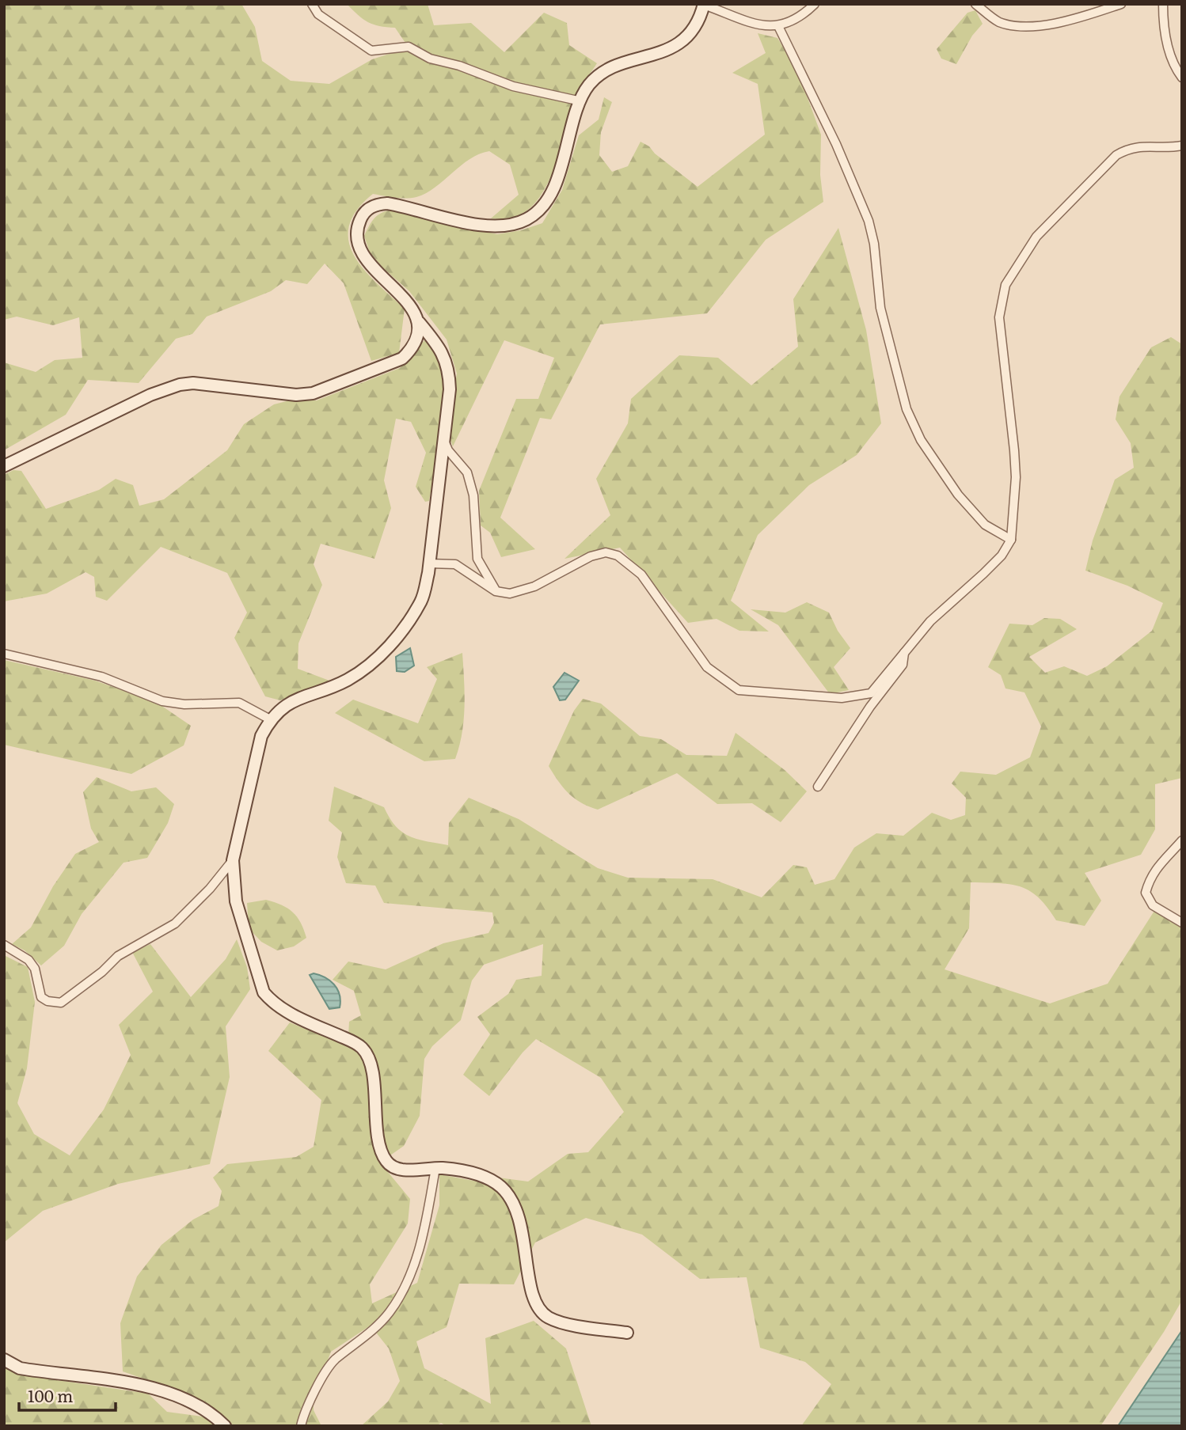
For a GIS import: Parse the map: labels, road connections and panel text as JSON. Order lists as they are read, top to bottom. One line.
{"scale_bar":"100 m"}
